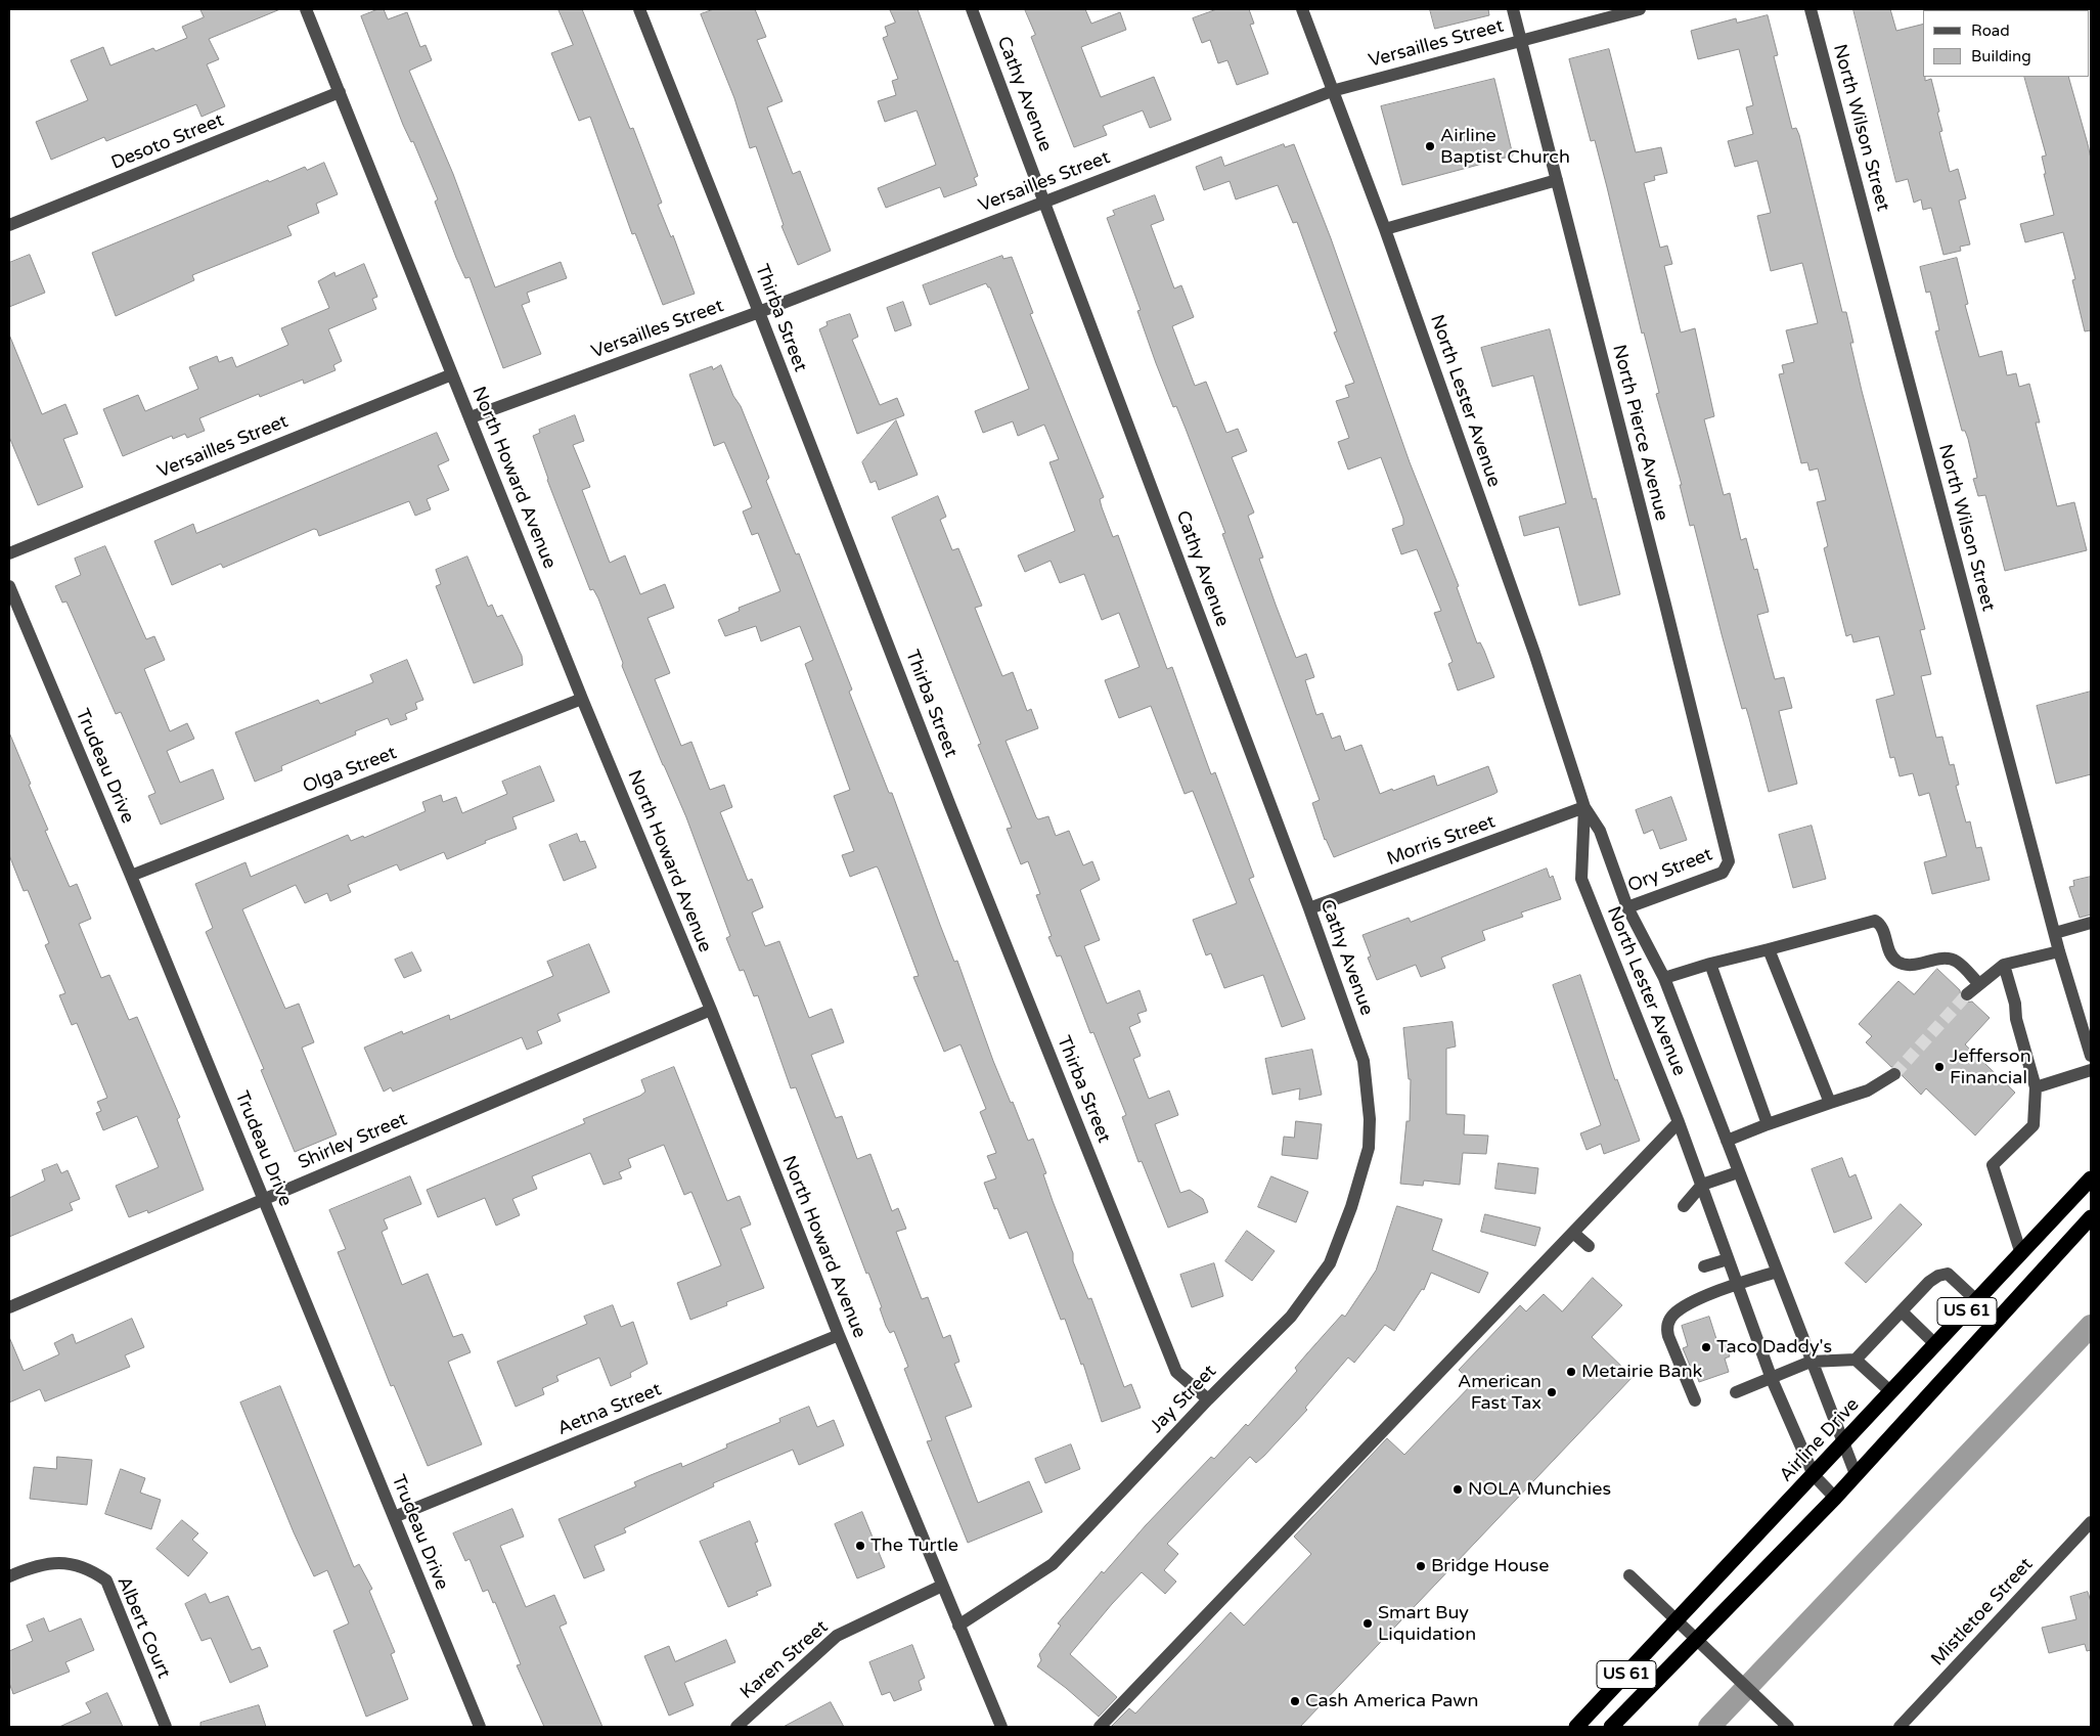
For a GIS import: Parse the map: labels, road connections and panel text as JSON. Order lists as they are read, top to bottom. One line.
{"streets":{"highway":["US 61","Airline Drive"],"street":["Versailles Street","Cathy Avenue","North Wilson Street","Desoto Street","Thirba Street","North Lester Avenue","North Pierce Avenue","North Howard Avenue","Trudeau Drive","Olga Street","Morris Street","Ory Street","Shirley Street","Jay Street","Aetna Street","Mistletoe Street","Albert Court","Karen Street"]},"crossings":[["Versailles Street","Cathy Avenue"],["Versailles Street","Thirba Street"],["Versailles Street","North Lester Avenue"],["Versailles Street","North Pierce Avenue"],["Versailles Street","North Howard Avenue"],["Cathy Avenue","Morris Street"],["Cathy Avenue","Jay Street"],["Desoto Street","North Howard Avenue"],["Thirba Street","Jay Street"],["North Lester Avenue","Morris Street"],["North Lester Avenue","Ory Street"],["North Lester Avenue","US 61"],["North Lester Avenue","Airline Drive"],["North Pierce Avenue","Ory Street"],["North Howard Avenue","Olga Street"],["North Howard Avenue","Shirley Street"],["North Howard Avenue","Jay Street"],["North Howard Avenue","Aetna Street"],["North Howard Avenue","Karen Street"],["Trudeau Drive","Olga Street"],["Trudeau Drive","Shirley Street"],["Trudeau Drive","Aetna Street"]],"places":["Airline Baptist Church","Jefferson Financial","Taco Daddy's","Metairie Bank","American Fast Tax","NOLA Munchies","The Turtle","Bridge House","Smart Buy Liquidation","Cash America Pawn"],"legend":["Road","Building"]}
